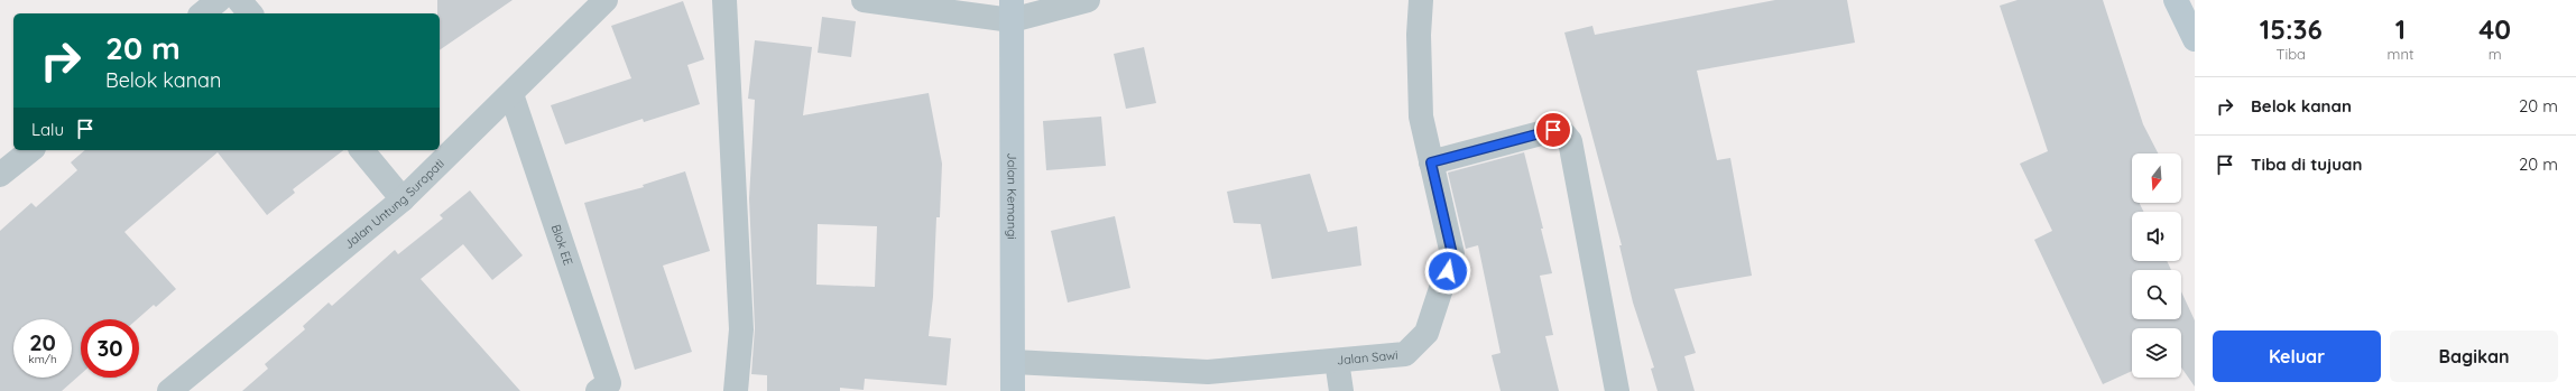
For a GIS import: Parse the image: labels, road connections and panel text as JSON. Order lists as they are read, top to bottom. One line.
{"streets":{"street":["Jalan Kemangi","Jalan Untung Suropati","Blok EE","Jalan Sawi"]},"crossings":[["Jalan Kemangi","Jalan Sawi"],["Jalan Untung Suropati","Blok EE"]],"north":"bottom","page":{"eta":["15:36","Tiba","1","mnt","40","m"],"turn":["20 m","Belok kanan"],"list":[{"name":"Belok kanan","value":"20 m"},{"name":"Tiba di tujuan","value":"20 m"}],"then":"Lalu","speed":"20 km/h","limit":"30","buttons":["Keluar","Bagikan"]}}
